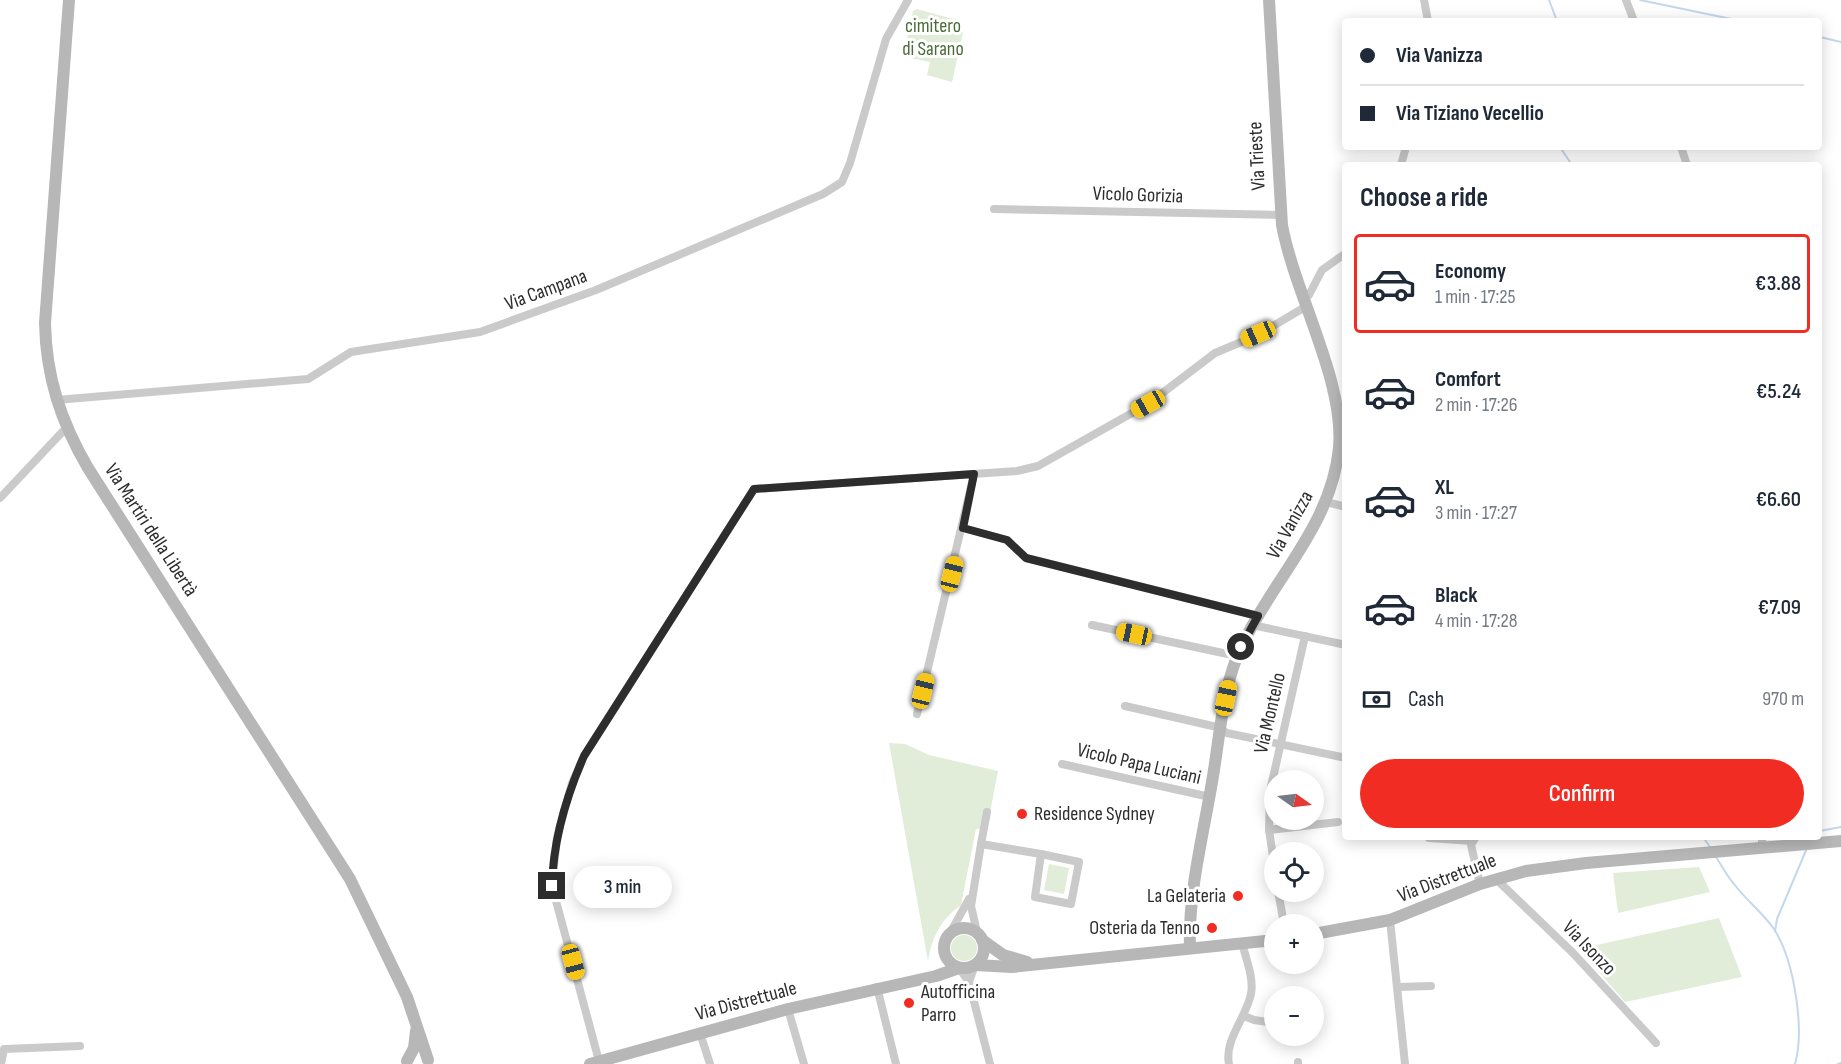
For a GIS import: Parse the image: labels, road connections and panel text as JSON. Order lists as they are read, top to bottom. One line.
{"streets":{"street":["Via Trieste","Vicolo Gorizia","Via Campana","Via Vanizza","Via Martiri della Libertà","Via Montello","Vicolo Papa Luciani","Via Distrettuale","Via Isonzo"]},"crossings":[["Via Trieste","Vicolo Gorizia"],["Via Trieste","Via Vanizza"],["Via Campana","Via Martiri della Libertà"],["Via Vanizza","Vicolo Papa Luciani"],["Via Distrettuale","Via Isonzo"]],"parks":["cimitero di Sarano"],"places":["Residence Sydney","La Gelateria","Osteria da Tenno","Autofficina Parro"],"north":"right","page":{"banner":["Via Vanizza","Via Tiziano Vecellio"],"heading":"Choose a ride","list":[{"name":"Economy","note":"1 min · 17:25","value":"€3.88"},{"name":"Comfort","note":"2 min · 17:26","value":"€5.24"},{"name":"XL","note":"3 min · 17:27","value":"€6.60"},{"name":"Black","note":"4 min · 17:28","value":"€7.09"}],"pay":["Cash","970 m"],"buttons":"Confirm","map_buttons":["+","−"],"bubble":"3 min"}}
